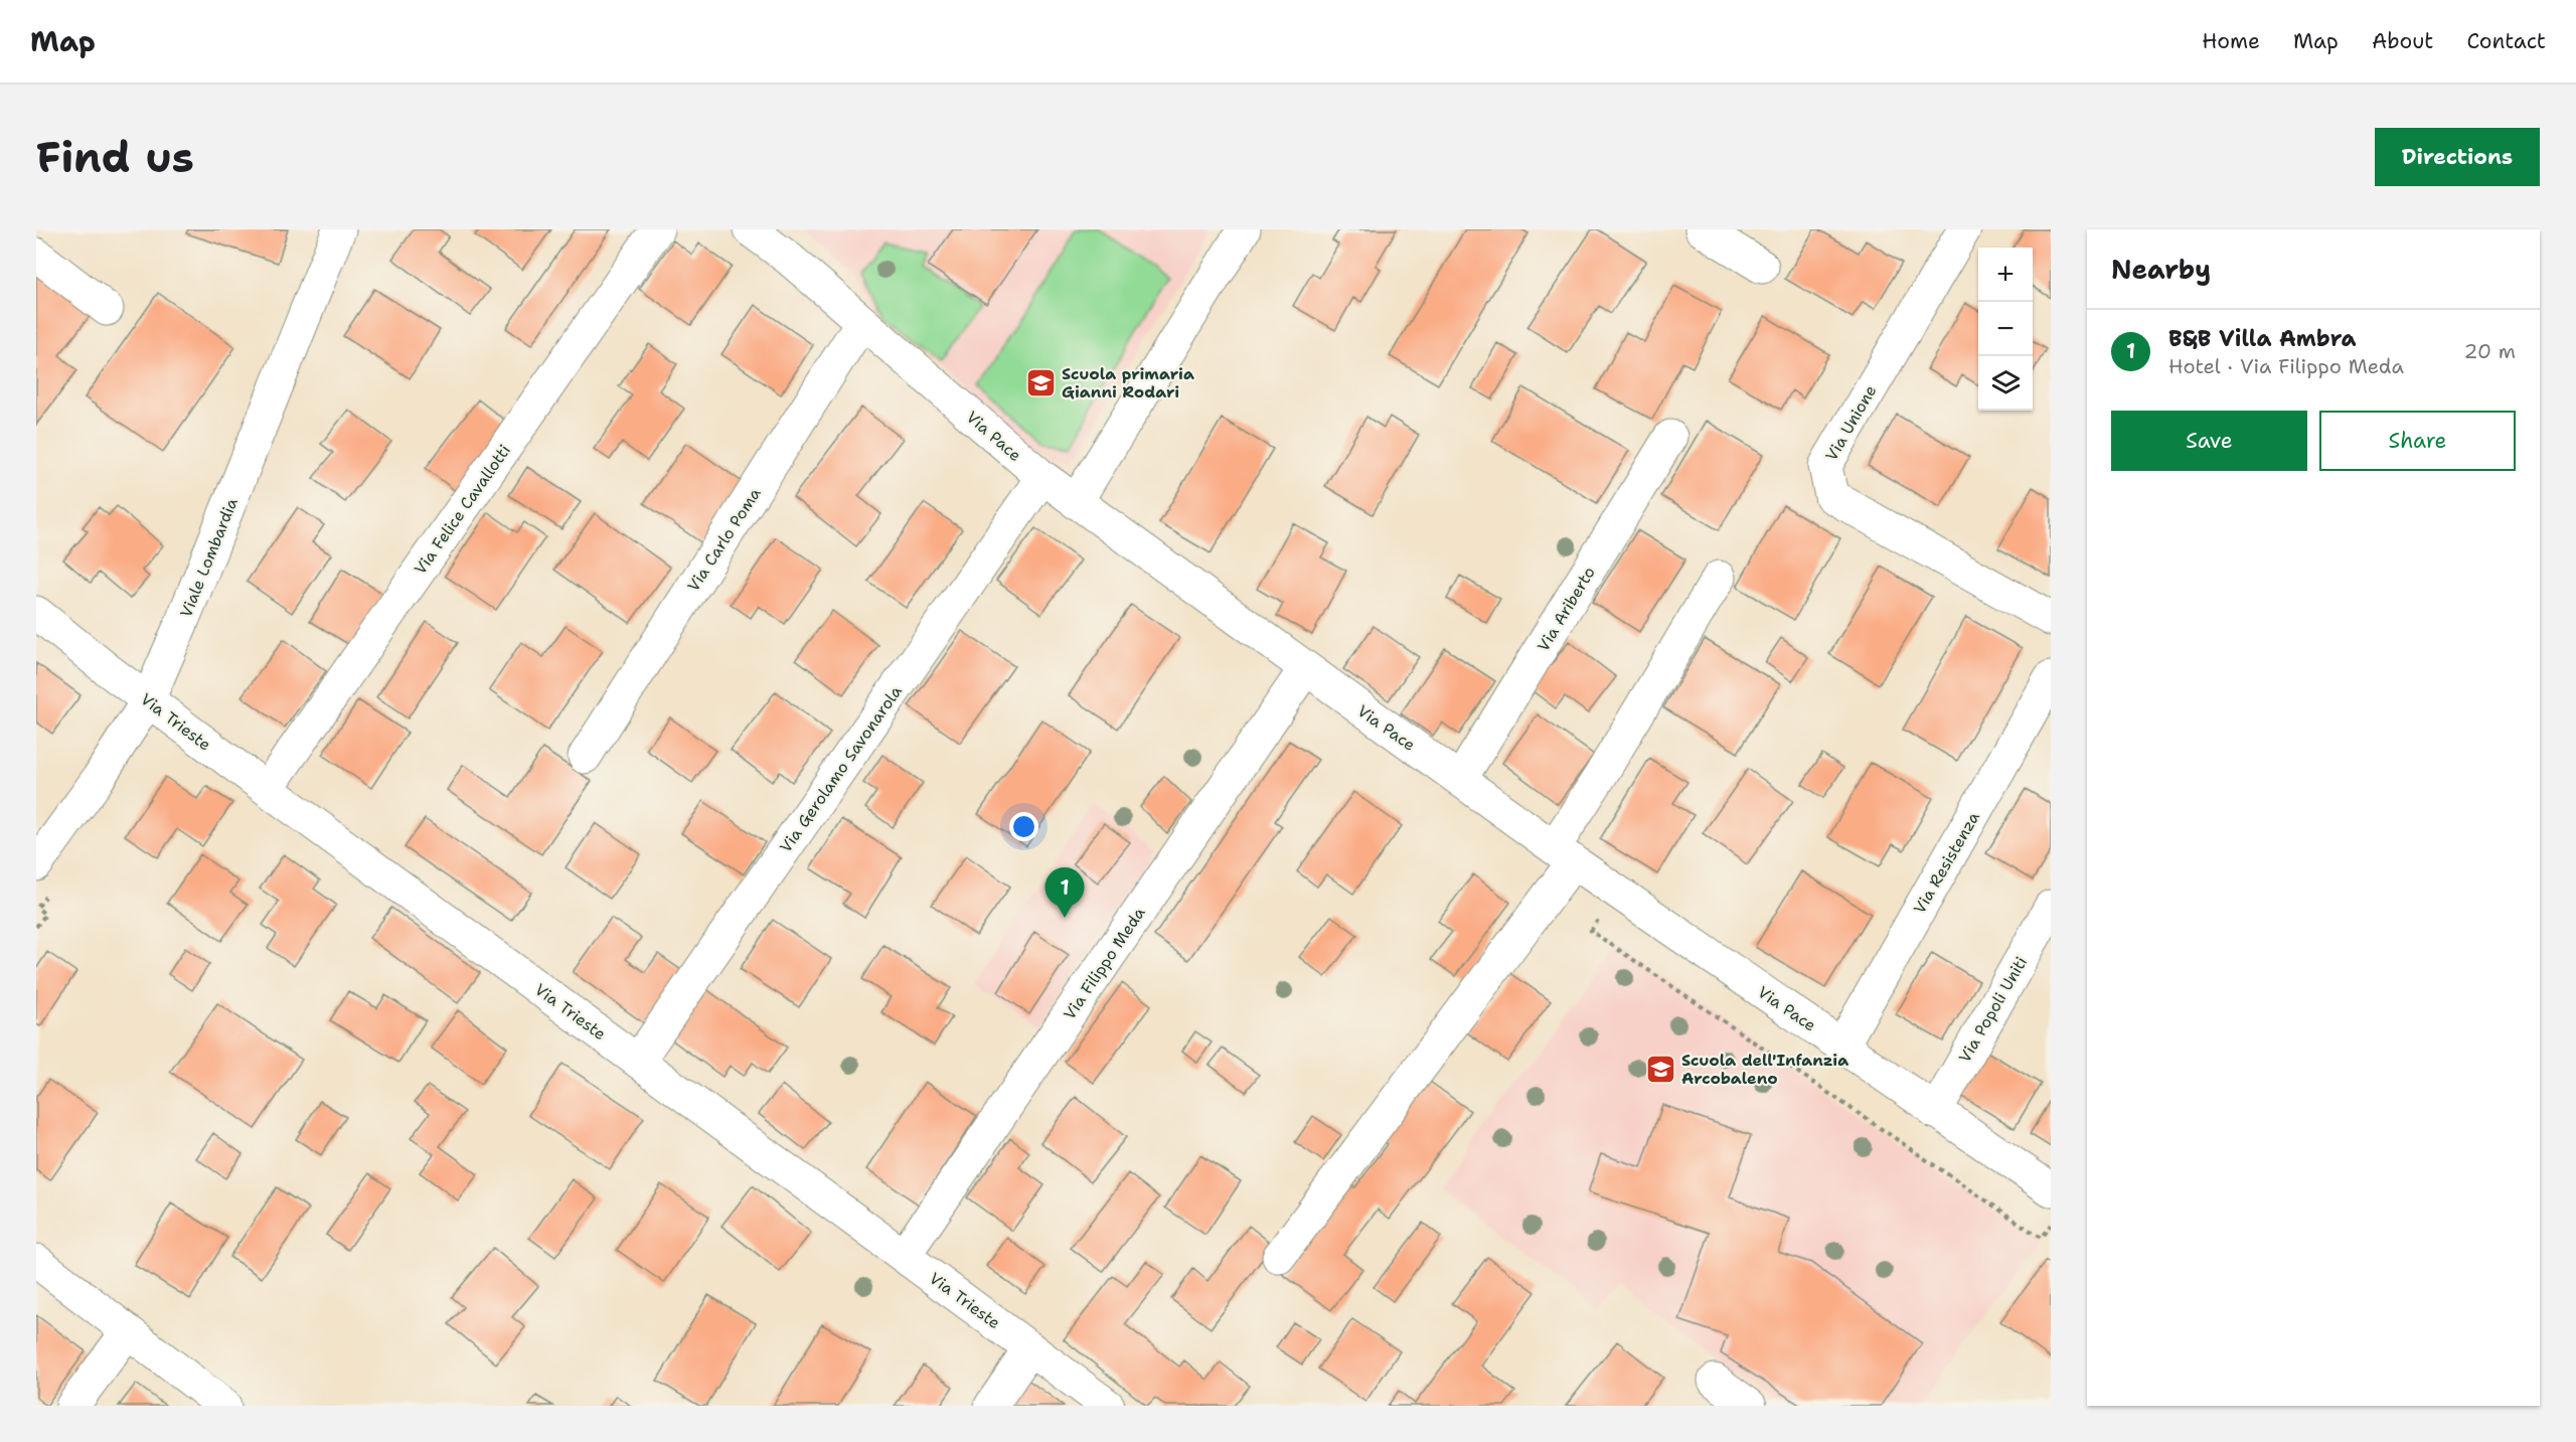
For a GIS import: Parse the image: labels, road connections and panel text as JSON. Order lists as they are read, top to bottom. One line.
{"streets":{"street":["Via Unione","Via Pace","Via Felice Cavallotti","Via Carlo Poma","Viale Lombardia","Via Ariberto","Via Trieste","Via Gerolamo Savonarola","Via Resistenza","Via Filippo Meda","Via Popoli Uniti"]},"crossings":[["Via Pace","Via Carlo Poma"],["Via Pace","Via Ariberto"],["Via Pace","Via Gerolamo Savonarola"],["Via Pace","Via Resistenza"],["Via Pace","Via Filippo Meda"],["Via Pace","Via Popoli Uniti"],["Via Felice Cavallotti","Via Trieste"],["Viale Lombardia","Via Trieste"],["Via Trieste","Via Gerolamo Savonarola"],["Via Trieste","Via Filippo Meda"]],"places":{"school or university":["Scuola primaria Gianni Rodari","Scuola dell'Infanzia Arcobaleno"]},"page":{"header":"Map","nav":["Home","Map","About","Contact"],"buttons":["Directions",["Save","Share"]],"title":"Find us","heading":"Nearby","map_buttons":["+","−"],"list":[{"mark":"1","name":"B&B Villa Ambra","note":"Hotel · Via Filippo Meda","value":"20 m"}],"pins":"1"}}
